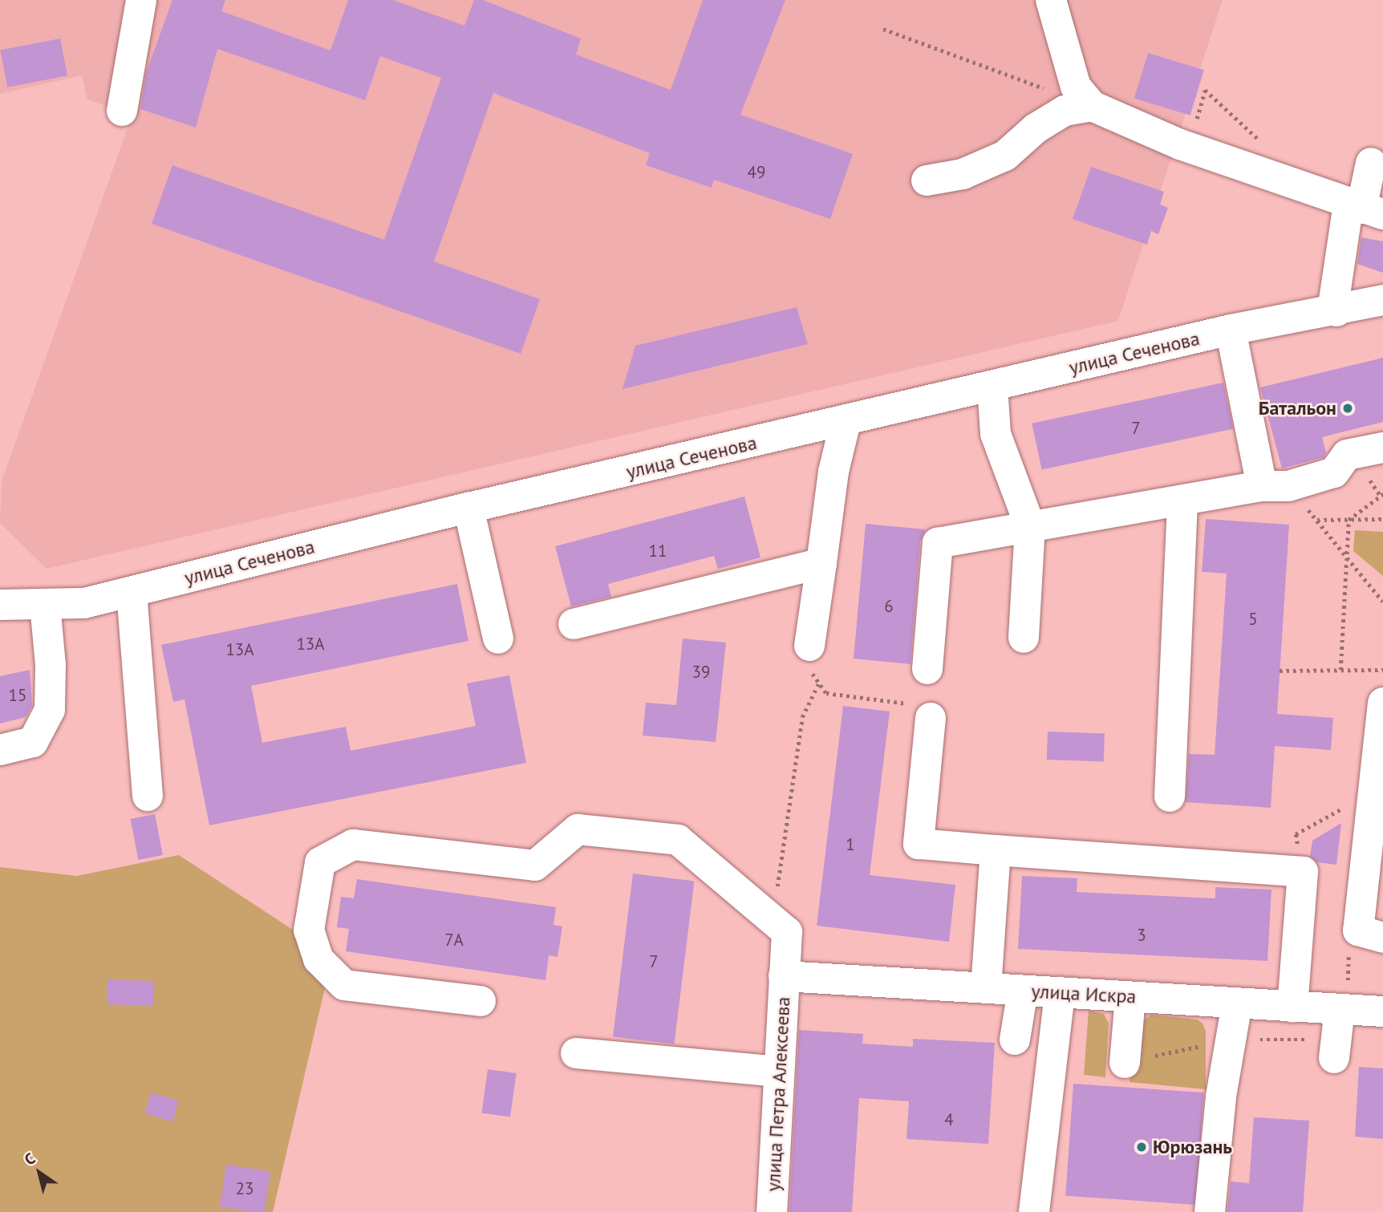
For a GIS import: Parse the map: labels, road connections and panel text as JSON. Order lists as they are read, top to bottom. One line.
{"streets":{"street":["улица Сеченова","улица Искра","улица Петра Алексеева"]},"crossings":[["улица Искра","улица Петра Алексеева"]],"places":["Батальон","Юрюзань"],"house_numbers":["49","7","11","6","5","13А","13А","39","15","1","3","7А","7","4","23"],"north":"top left"}
